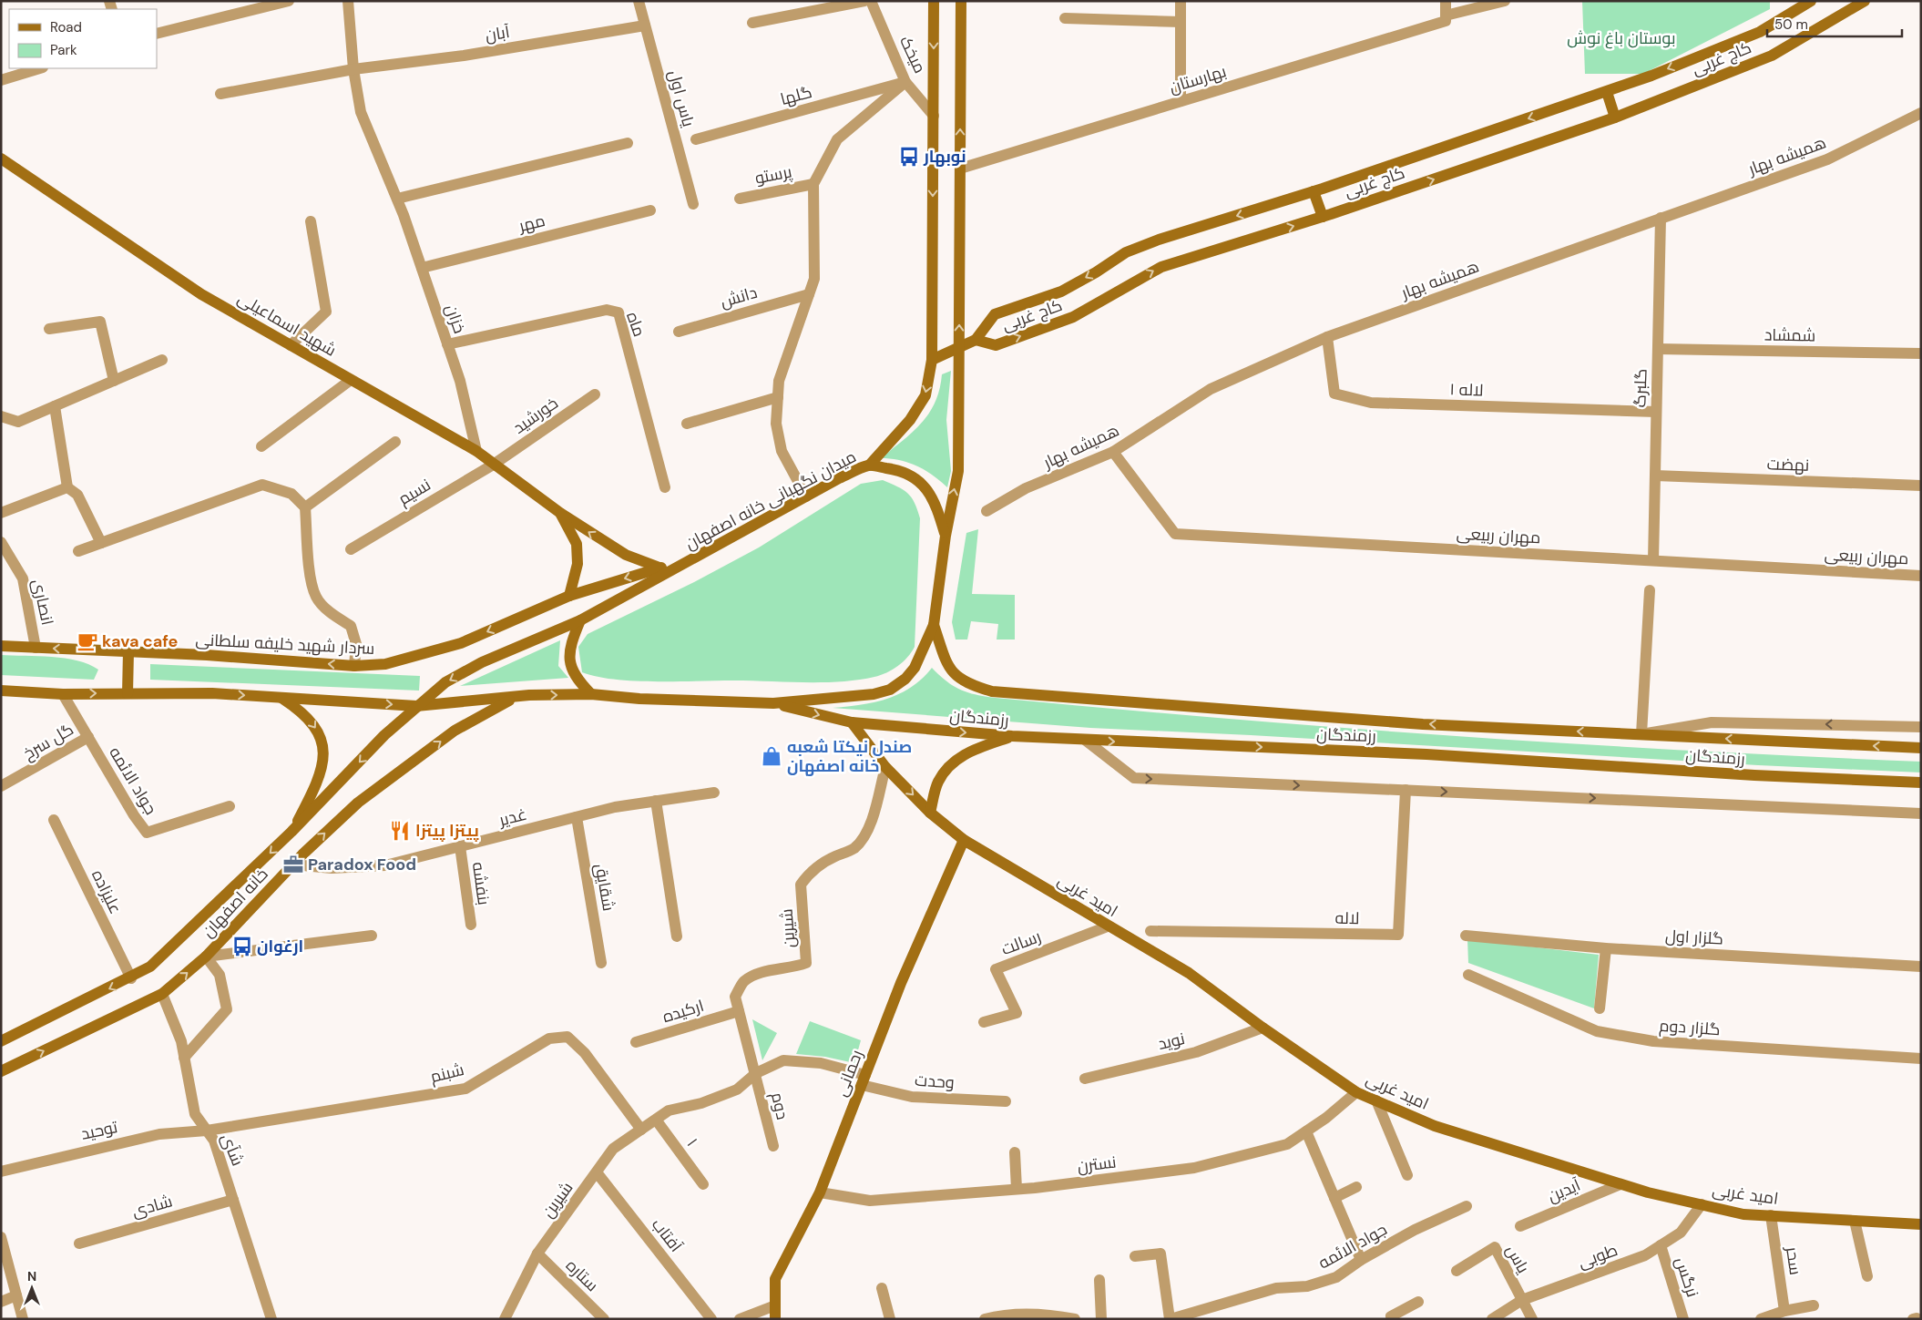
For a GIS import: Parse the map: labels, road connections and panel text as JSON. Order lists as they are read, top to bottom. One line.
{"streets":{"main road":["کاج غربی","شهید اسماعیلی","میدان نگهبانی خانه اصفهان","سردار شهید خلیفه سلطانی","رزمندگان","امید غربی","خانه اصفهان","رحمانی"],"street":["آبان","میخک","بهارستان","گلها","یاس اول","همیشه بهار","پرستو","مهر","دانش","خزان","ماه","شمشاد","گلبرگ","لاله ۱","خورشید","نهضت","نسیم","مهران ربیعی","انصاری","گل سرخ","جواد الائمه","غدیر","بنفشه","شقایق","علیزاده","لاله","شیرین","گلزار اول","رسالت","ارکیده","گلزار دوم","نوید","شبنم","وحدت","دوم","توحید","۱","شآی","نسترن","آیدین","شادی","آفتاب","طوبی","یاس","سحر","ستاره","نرگس"]},"crossings":[["آبان","یاس اول"],["آبان","خزان"],["میخک","گلها"],["همیشه بهار","گلبرگ"],["همیشه بهار","لاله ۱"],["همیشه بهار","مهران ربیعی"],["مهر","خزان"],["خزان","شهید اسماعیلی"],["خزان","ماه"],["شهید اسماعیلی","خورشید"],["شهید اسماعیلی","نسیم"],["شهید اسماعیلی","سردار شهید خلیفه سلطانی"],["شمشاد","گلبرگ"],["گلبرگ","لاله ۱"],["گلبرگ","نهضت"],["گلبرگ","مهران ربیعی"],["خورشید","نسیم"],["میدان نگهبانی خانه اصفهان","سردار شهید خلیفه سلطانی"],["میدان نگهبانی خانه اصفهان","رزمندگان"],["میدان نگهبانی خانه اصفهان","خانه اصفهان"],["انصاری","سردار شهید خلیفه سلطانی"],["رزمندگان","امید غربی"],["گل سرخ","جواد الائمه"],["غدیر","بنفشه"],["غدیر","شقایق"],["غدیر","خانه اصفهان"],["علیزاده","خانه اصفهان"],["امید غربی","شیرین"],["امید غربی","رسالت"],["امید غربی","نوید"],["امید غربی","رحمانی"],["امید غربی","نسترن"],["امید غربی","آیدین"],["امید غربی","طوبی"],["امید غربی","سحر"],["خانه اصفهان","شآی"],["شیرین","ارکیده"],["شیرین","شبنم"],["شیرین","رحمانی"],["شیرین","وحدت"],["شیرین","دوم"],["شیرین","۱"],["شیرین","آفتاب"],["شیرین","ستاره"],["شبنم","توحید"],["شبنم","شآی"],["رحمانی","وحدت"],["رحمانی","نسترن"],["توحید","شآی"],["شآی","شادی"],["طوبی","یاس"],["طوبی","نرگس"]],"parks":["بوستان باغ نوش"],"places":{"bus stop":["نوبهار","ارغوان"],"cafe":["kava cafe"],"shop":["صندل نیکتا شعبه خانه اصفهان"],"restaurant":["پیتزا پیتزا"],"office":["Paradox Food"]},"legend":["Road","Park"],"scale_bar":"50 m","north":"top"}
